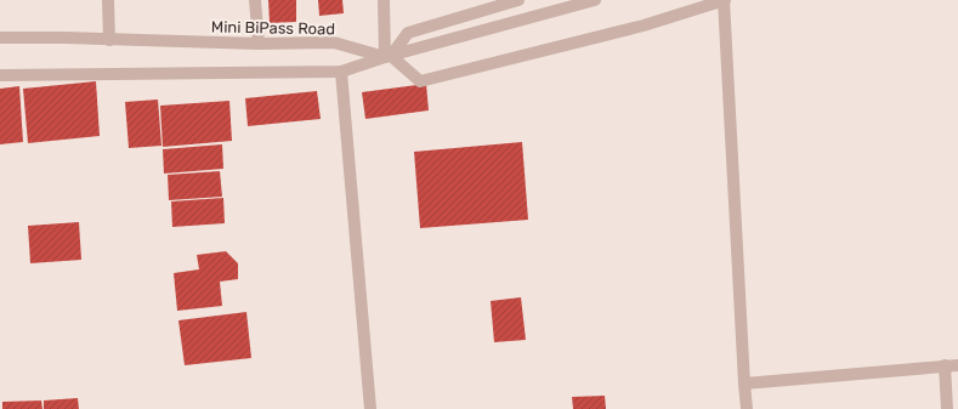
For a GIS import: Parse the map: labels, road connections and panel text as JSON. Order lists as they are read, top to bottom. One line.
{"streets":{"street":["Mini BiPass Road"]}}
